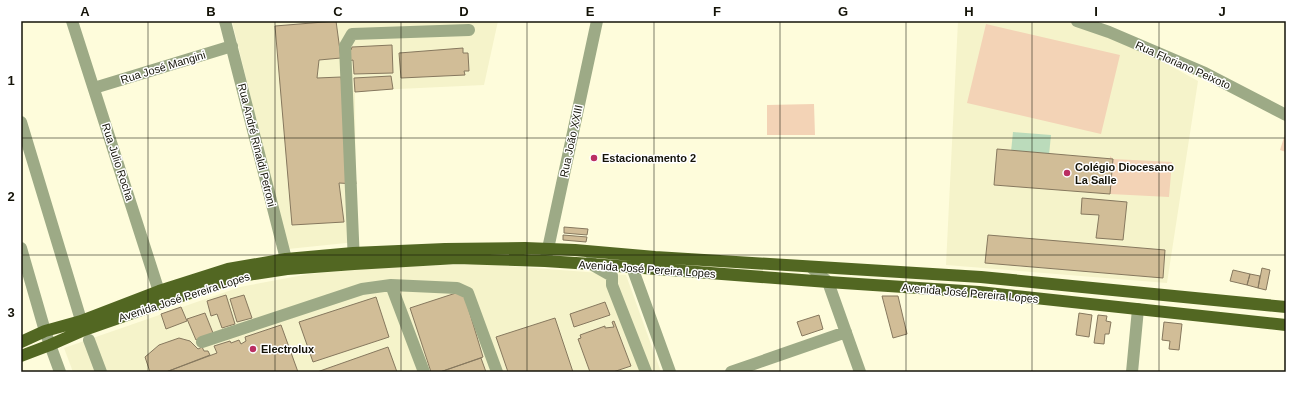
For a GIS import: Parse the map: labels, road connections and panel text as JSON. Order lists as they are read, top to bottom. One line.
{"streets":{"main road":["Avenida José Pereira Lopes"],"street":["Rua Floriano Peixoto","Rua José Mangini","Rua João XXIII","Rua André Rinaldi Petroni","Rua Julio Rocha"]},"crossings":[["Rua José Mangini","Rua André Rinaldi Petroni"],["Rua José Mangini","Rua Julio Rocha"],["Rua João XXIII","Avenida José Pereira Lopes"],["Rua André Rinaldi Petroni","Avenida José Pereira Lopes"],["Rua Julio Rocha","Avenida José Pereira Lopes"]],"places":["Estacionamento 2","Colégio Diocesano La Salle","Electrolux"],"grid":{"columns":["A","B","C","D","E","F","G","H","I","J"],"rows":["1","2","3"]}}
